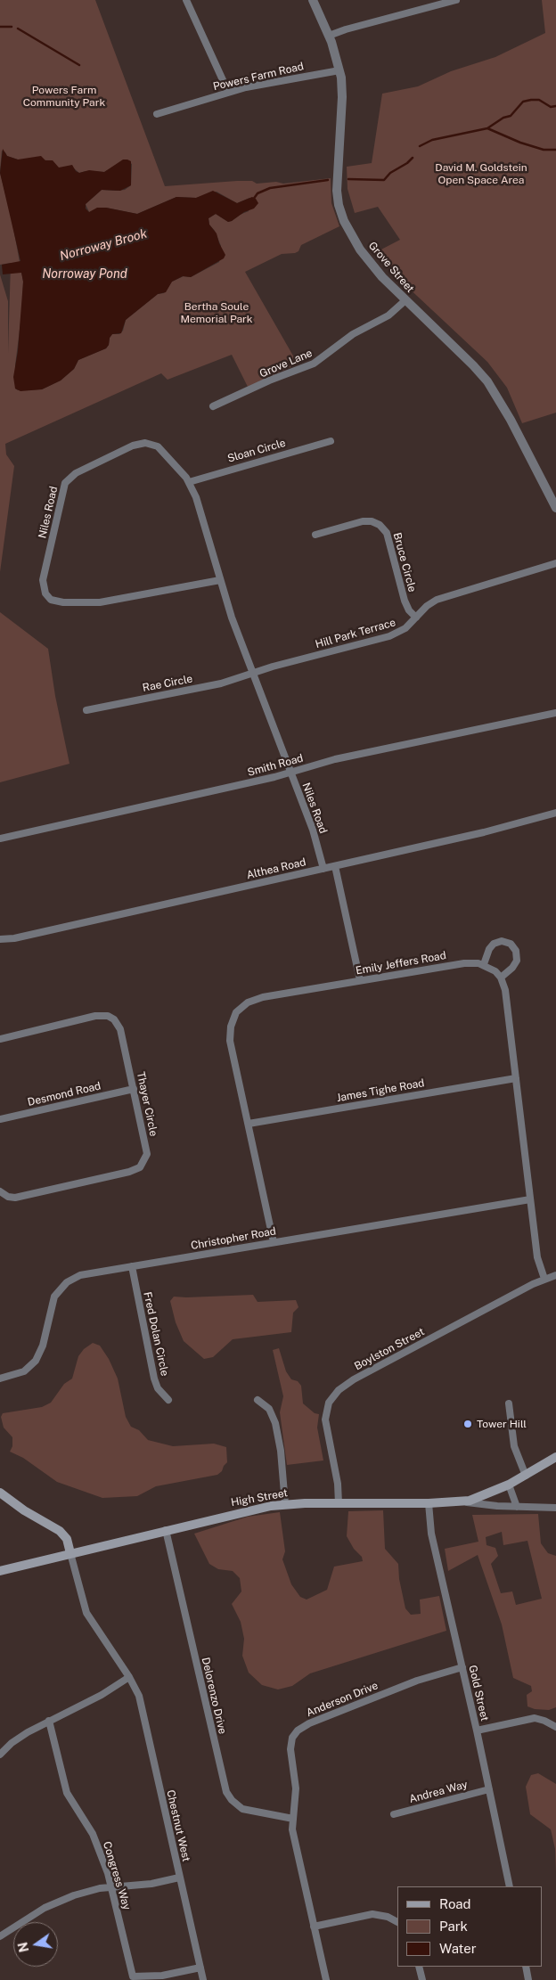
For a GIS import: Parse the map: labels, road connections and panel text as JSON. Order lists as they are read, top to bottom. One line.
{"streets":{"main road":["High Street"],"street":["Powers Farm Road","Grove Street","Grove Lane","Sloan Circle","Niles Road","Bruce Circle","Hill Park Terrace","Rae Circle","Smith Road","Althea Road","Emily Jeffers Road","James Tighe Road","Desmond Road","Thayer Circle","Christopher Road","Fred Dolan Circle","Boylston Street","Gold Street","Delorenzo Drive","Anderson Drive","Andrea Way","Chestnut West","Congress Way"]},"crossings":[["Powers Farm Road","Grove Street"],["Grove Street","Grove Lane"],["Sloan Circle","Niles Road"],["Niles Road","Hill Park Terrace"],["Niles Road","Rae Circle"],["Niles Road","Smith Road"],["Niles Road","Althea Road"],["Bruce Circle","Hill Park Terrace"],["Hill Park Terrace","Rae Circle"],["Emily Jeffers Road","James Tighe Road"],["Emily Jeffers Road","Christopher Road"],["Desmond Road","Thayer Circle"],["Christopher Road","Fred Dolan Circle"],["Boylston Street","High Street"],["High Street","Gold Street"],["High Street","Delorenzo Drive"],["High Street","Chestnut West"],["Gold Street","Anderson Drive"],["Gold Street","Andrea Way"],["Delorenzo Drive","Anderson Drive"],["Chestnut West","Congress Way"]],"water":["Norroway Brook","Norroway Pond"],"parks":["Powers Farm Community Park","David M. Goldstein Open Space Area","Bertha Soule Memorial Park"],"places":["Tower Hill"],"legend":["Road","Park","Water"],"north":"left"}
